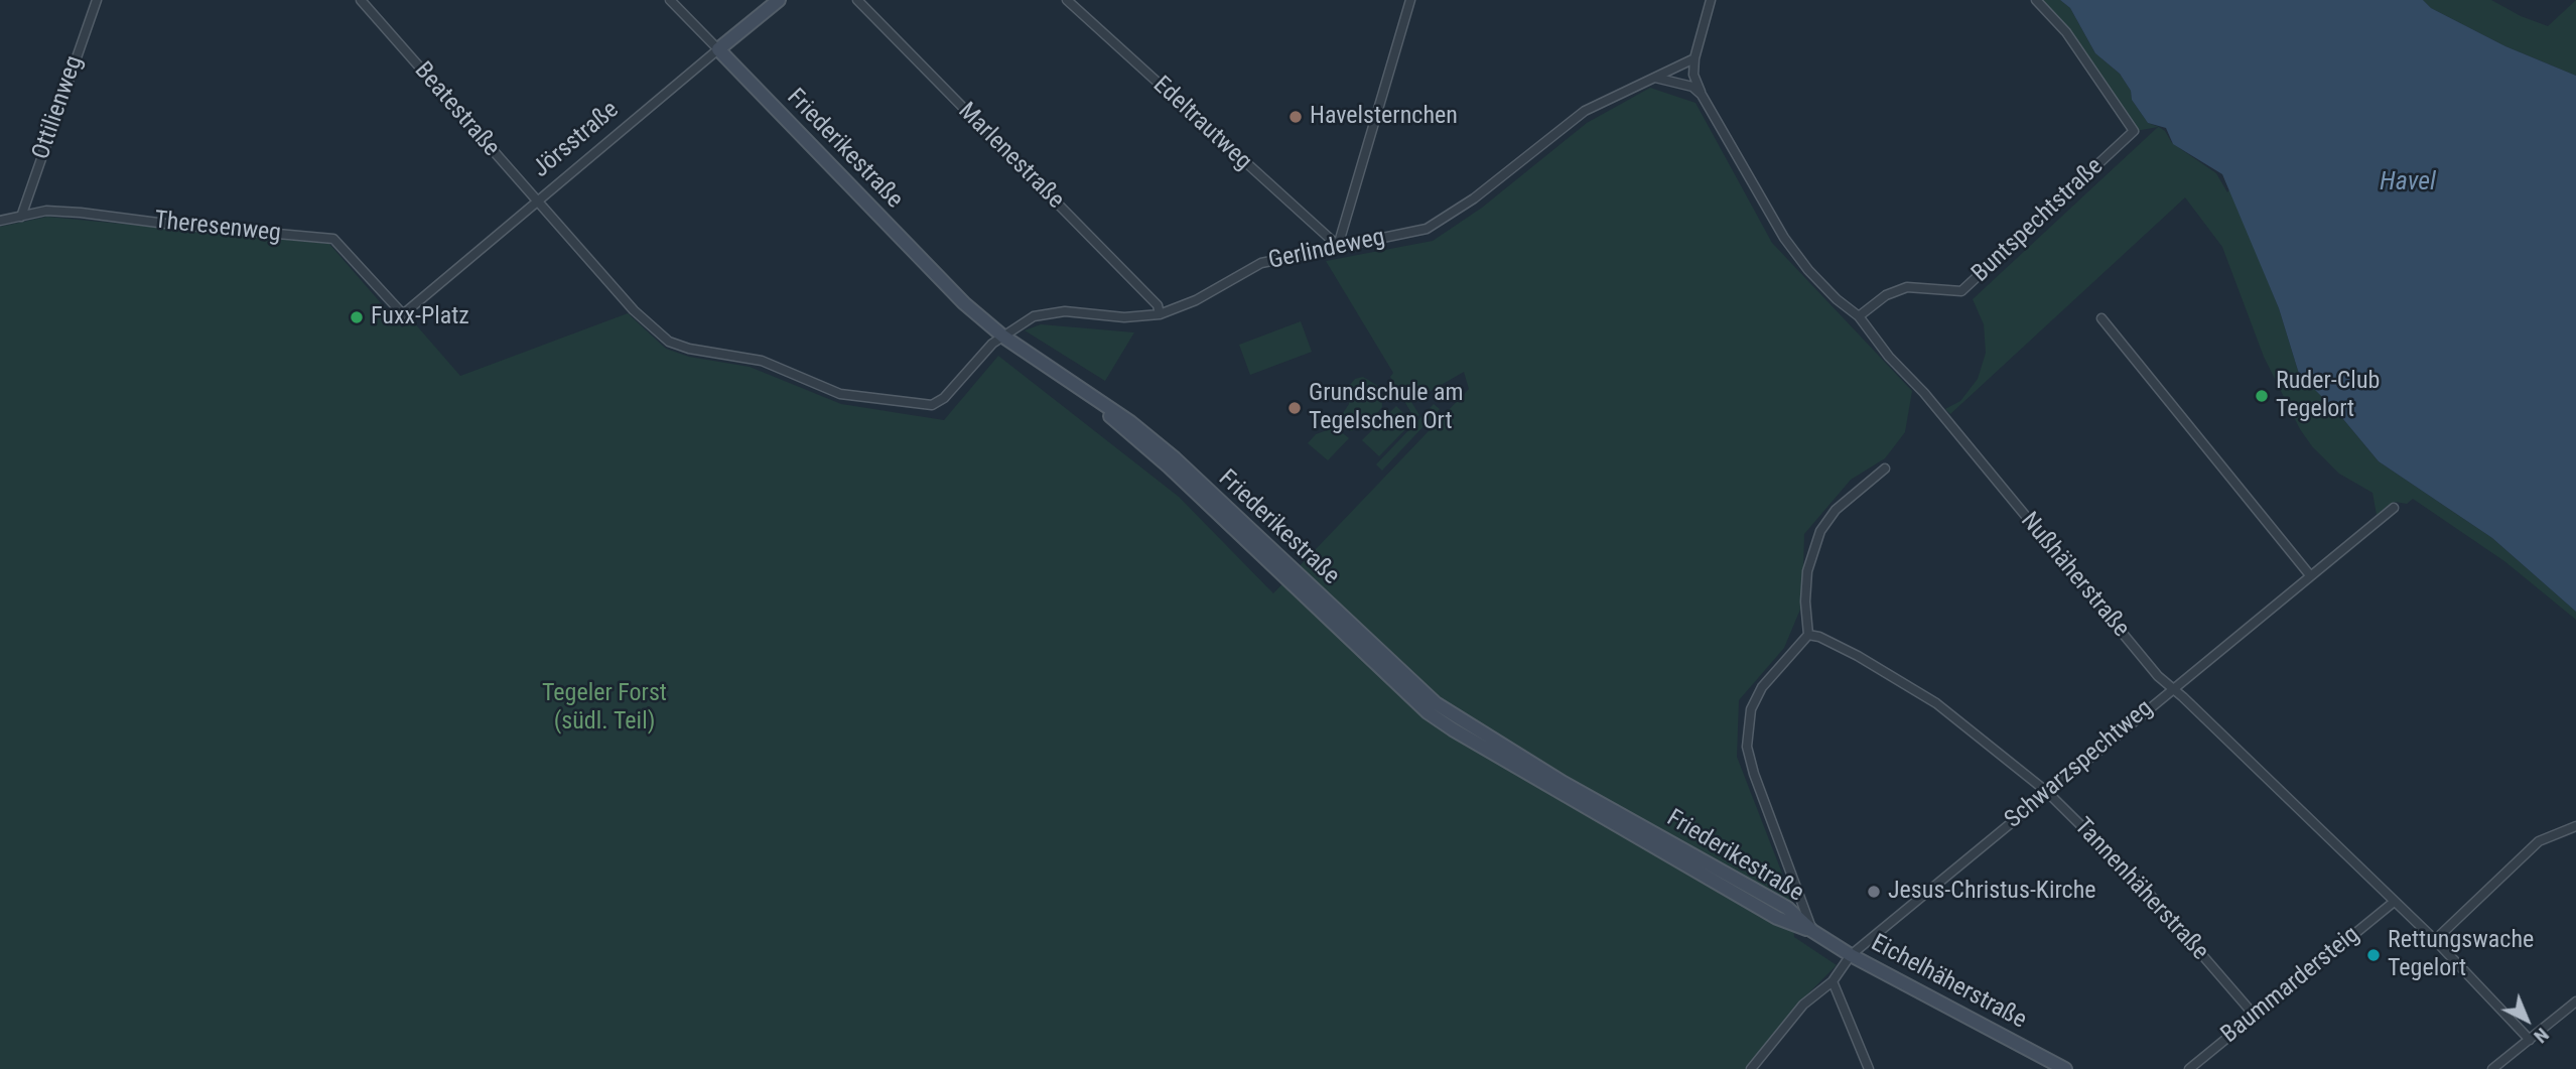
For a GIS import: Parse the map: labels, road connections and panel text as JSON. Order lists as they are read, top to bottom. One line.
{"streets":{"street":["Ottilienweg","Beatestraße","Edeltrautweg","Jörsstraße","Friederikestraße","Marlenestraße","Buntspechtstraße","Theresenweg","Gerlindeweg","Nußhäherstraße","Schwarzspechtweg","Tannenhäherstraße","Eichelhäherstraße","Baummardersteig"]},"crossings":[["Ottilienweg","Theresenweg"],["Beatestraße","Jörsstraße"],["Beatestraße","Gerlindeweg"],["Edeltrautweg","Gerlindeweg"],["Jörsstraße","Friederikestraße"],["Jörsstraße","Theresenweg"],["Friederikestraße","Gerlindeweg"],["Friederikestraße","Eichelhäherstraße"],["Marlenestraße","Gerlindeweg"],["Buntspechtstraße","Nußhäherstraße"],["Gerlindeweg","Nußhäherstraße"],["Nußhäherstraße","Schwarzspechtweg"],["Nußhäherstraße","Baummardersteig"],["Schwarzspechtweg","Tannenhäherstraße"],["Schwarzspechtweg","Eichelhäherstraße"],["Tannenhäherstraße","Baummardersteig"]],"water":["Havel"],"parks":["Tegeler Forst (südl. Teil)"],"places":["Havelsternchen","Fuxx-Platz","Ruder-Club Tegelort","Grundschule am Tegelschen Ort","Jesus-Christus-Kirche","Rettungswache Tegelort"],"north":"bottom right"}
